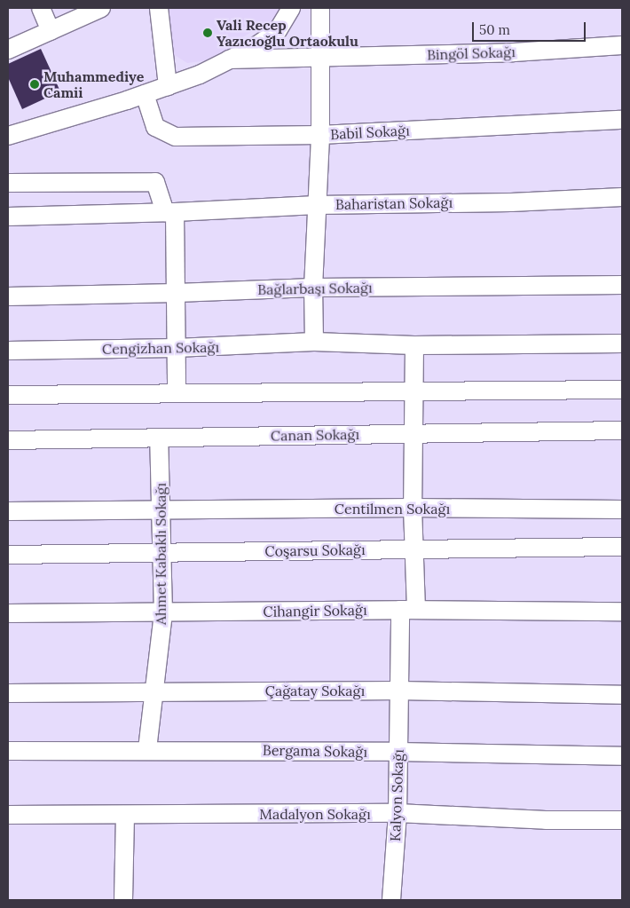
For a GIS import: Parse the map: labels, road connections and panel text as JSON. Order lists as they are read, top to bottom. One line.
{"streets":{"street":["Bingöl Sokağı","Babil Sokağı","Baharistan Sokağı","Bağlarbaşı Sokağı","Cengizhan Sokağı","Canan Sokağı","Centilmen Sokağı","Coşarsu Sokağı","Ahmet Kabaklı Sokağı","Cihangir Sokağı","Çağatay Sokağı","Bergama Sokağı","Kalyon Sokağı","Madalyon Sokağı"]},"crossings":[["Cengizhan Sokağı","Kalyon Sokağı"],["Canan Sokağı","Ahmet Kabaklı Sokağı"],["Canan Sokağı","Kalyon Sokağı"],["Centilmen Sokağı","Ahmet Kabaklı Sokağı"],["Centilmen Sokağı","Kalyon Sokağı"],["Coşarsu Sokağı","Ahmet Kabaklı Sokağı"],["Coşarsu Sokağı","Kalyon Sokağı"],["Ahmet Kabaklı Sokağı","Cihangir Sokağı"],["Ahmet Kabaklı Sokağı","Çağatay Sokağı"],["Ahmet Kabaklı Sokağı","Bergama Sokağı"],["Cihangir Sokağı","Kalyon Sokağı"],["Çağatay Sokağı","Kalyon Sokağı"],["Bergama Sokağı","Kalyon Sokağı"],["Kalyon Sokağı","Madalyon Sokağı"]],"places":["Vali Recep Yazıcıoğlu Ortaokulu","Muhammediye Camii"],"scale_bar":"50 m"}
